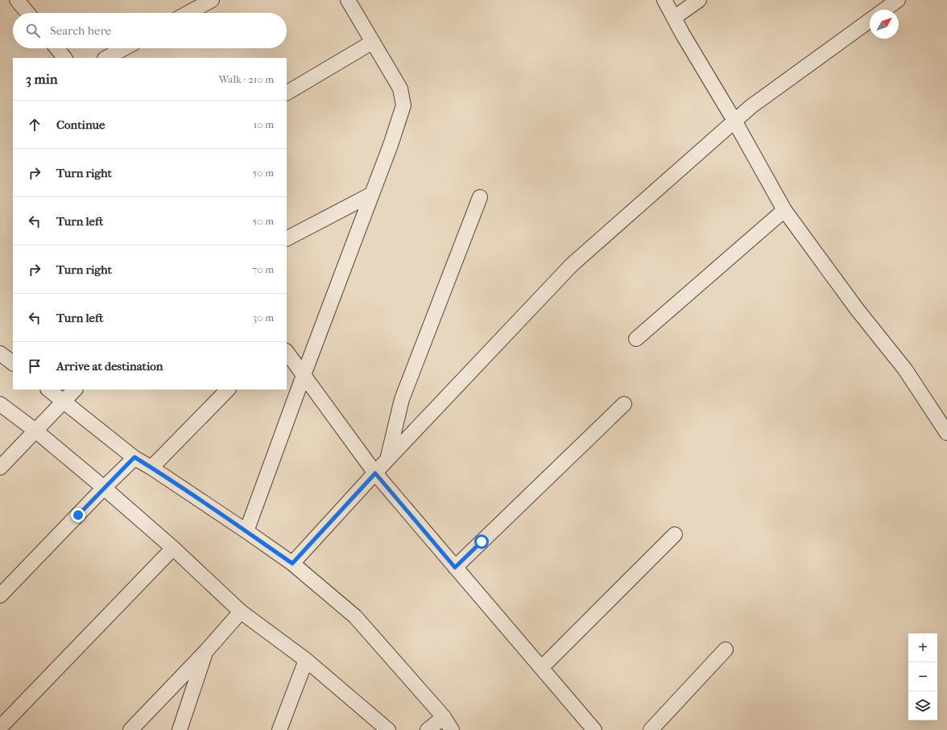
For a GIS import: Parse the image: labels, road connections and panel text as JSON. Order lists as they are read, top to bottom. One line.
{"north":"top right","page":{"search":"Search here","heading":["3 min","Walk · 210 m"],"list":[["Continue","10 m"],["Turn right","50 m"],["Turn left","50 m"],["Turn right","70 m"],["Turn left","30 m"],"Arrive at destination"],"map_buttons":["+","−"]}}
